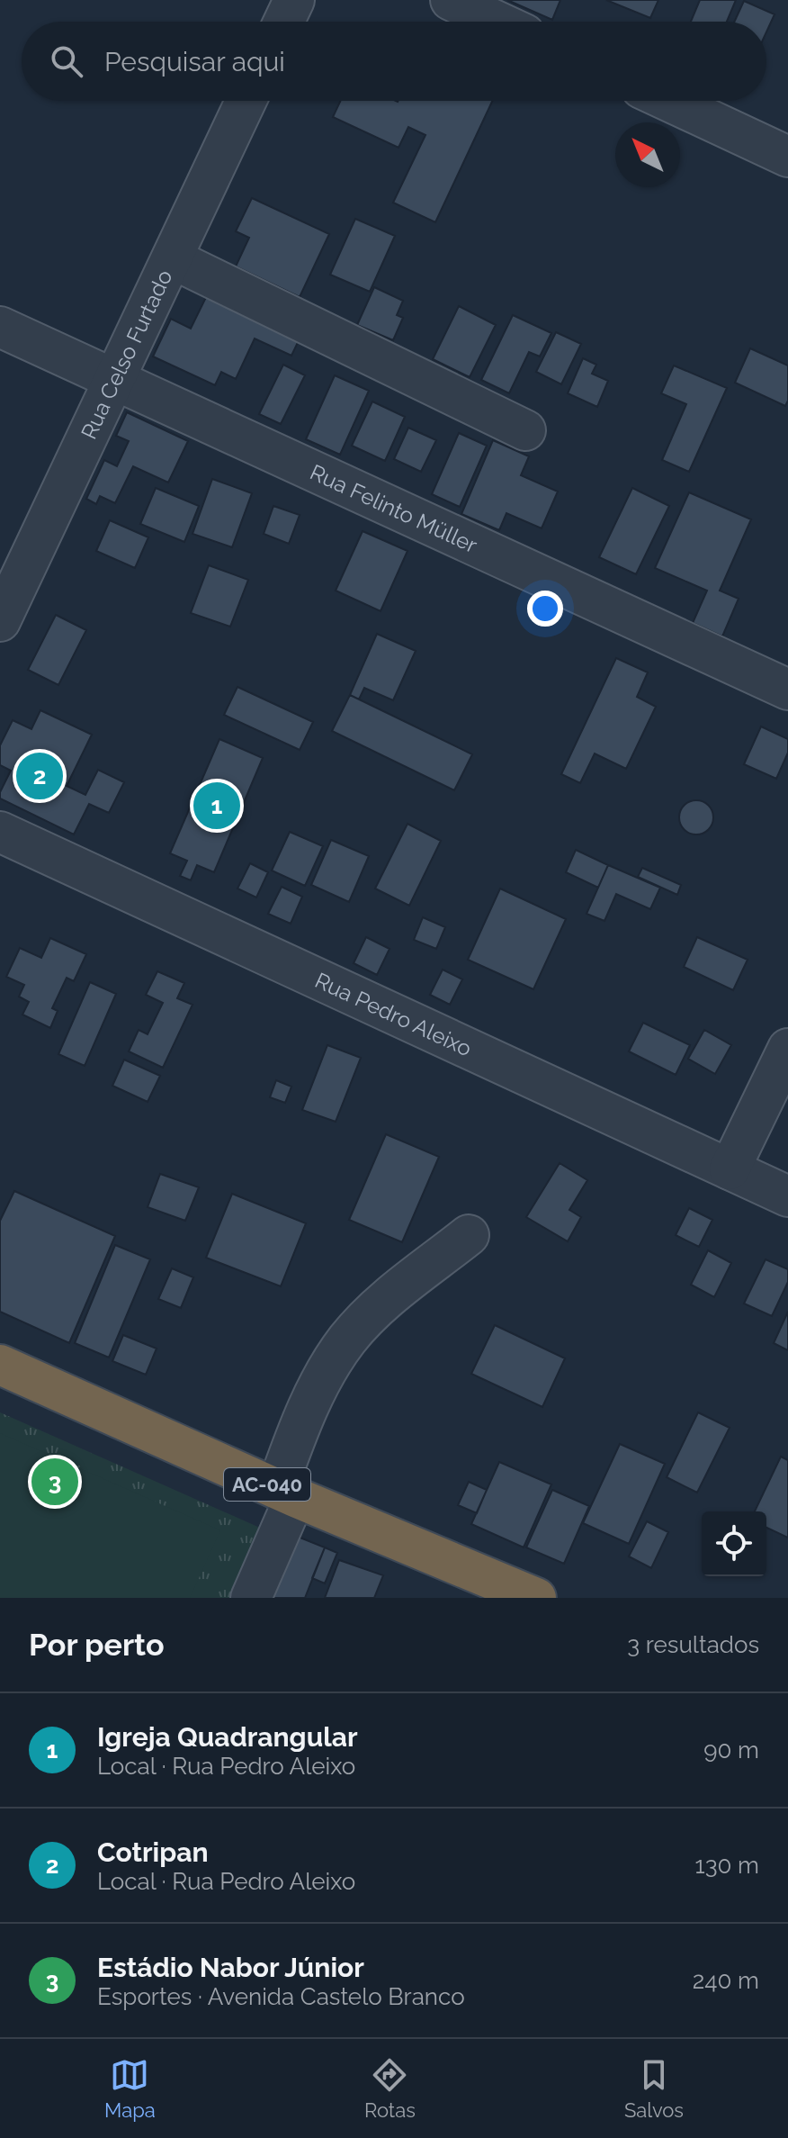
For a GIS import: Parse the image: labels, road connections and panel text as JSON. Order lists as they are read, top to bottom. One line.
{"streets":{"highway":["AC-040"],"street":["Rua Celso Furtado","Rua Felinto Müller","Rua Pedro Aleixo"]},"crossings":[["Rua Celso Furtado","Rua Felinto Müller"]],"north":"top left","page":{"search":"Pesquisar aqui","pins":["2","1","3"],"heading":["Por perto","3 resultados"],"list":[{"mark":"1","name":"Igreja Quadrangular","note":"Local · Rua Pedro Aleixo","value":"90 m"},{"mark":"2","name":"Cotripan","note":"Local · Rua Pedro Aleixo","value":"130 m"},{"mark":"3","name":"Estádio Nabor Júnior","note":"Esportes · Avenida Castelo Branco","value":"240 m"}],"nav":["Mapa","Rotas","Salvos"]}}
